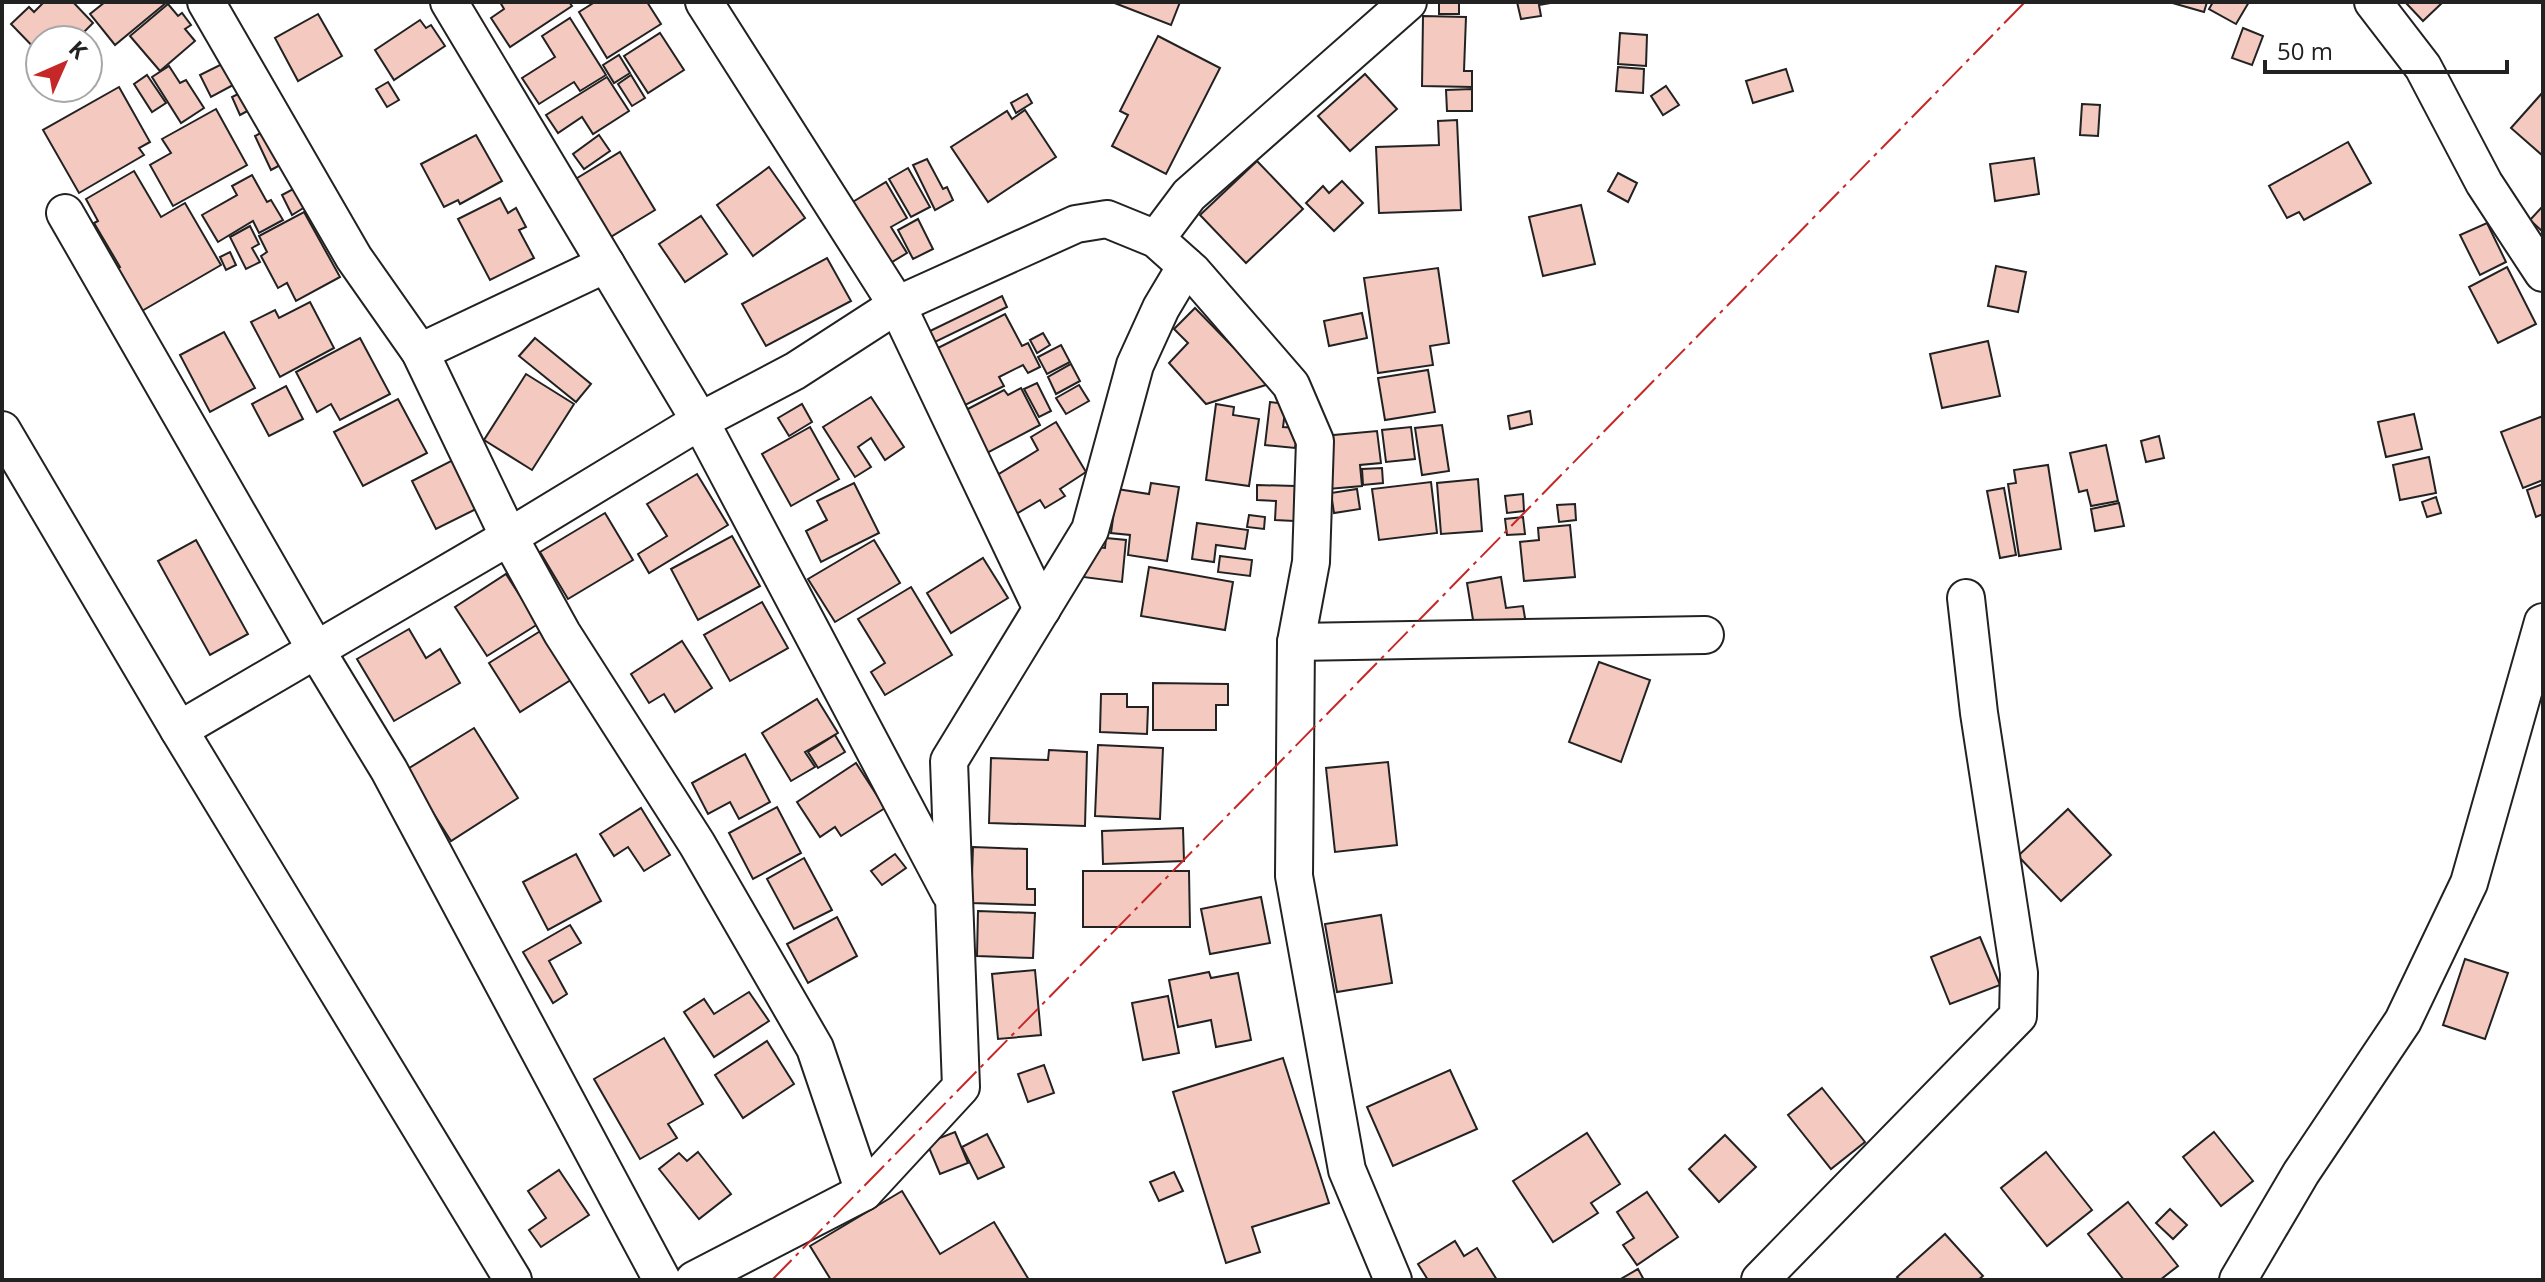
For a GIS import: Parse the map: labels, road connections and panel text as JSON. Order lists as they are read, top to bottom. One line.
{"scale_bar":"50 m","north":"top right"}
